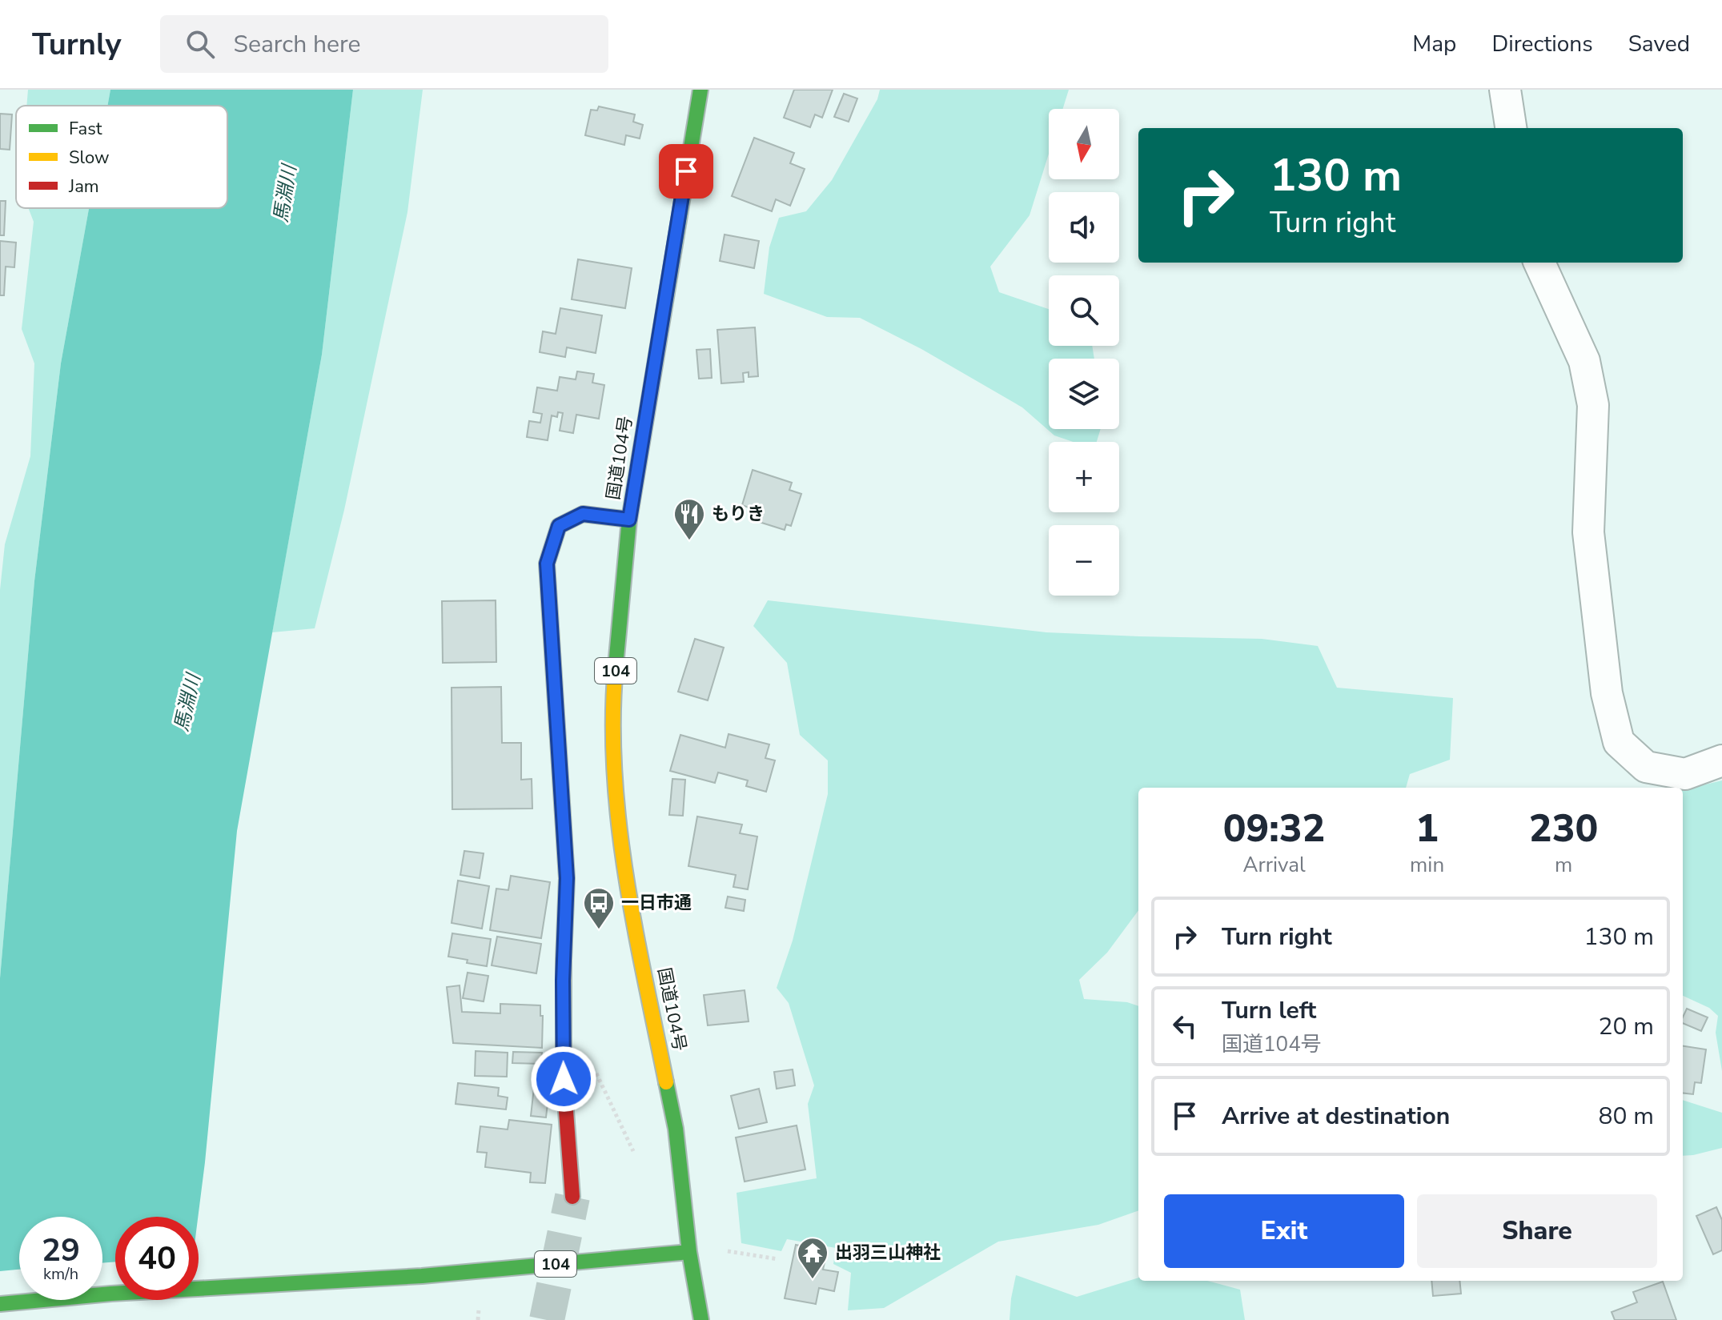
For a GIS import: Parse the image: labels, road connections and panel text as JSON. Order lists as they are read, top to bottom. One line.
{"streets":{"main road":["国道104号","104"]},"crossings":[["国道104号","104"]],"water":["馬淵川"],"places":{"restaurant":["もりき"],"bus stop":["一日市通"],"temple":["出羽三山神社"]},"legend":["Fast","Slow","Jam"],"north":"bottom","page":{"header":"Turnly","search":"Search here","nav":["Map","Directions","Saved"],"map_buttons":["+","−"],"turn":["130 m","Turn right"],"eta":["09:32","Arrival","1","min","230","m"],"list":[{"name":"Turn right","value":"130 m"},{"name":"Turn left","note":"国道104号","value":"20 m"},{"name":"Arrive at destination","value":"80 m"}],"buttons":["Exit","Share"],"speed":"29 km/h","limit":"40"}}
